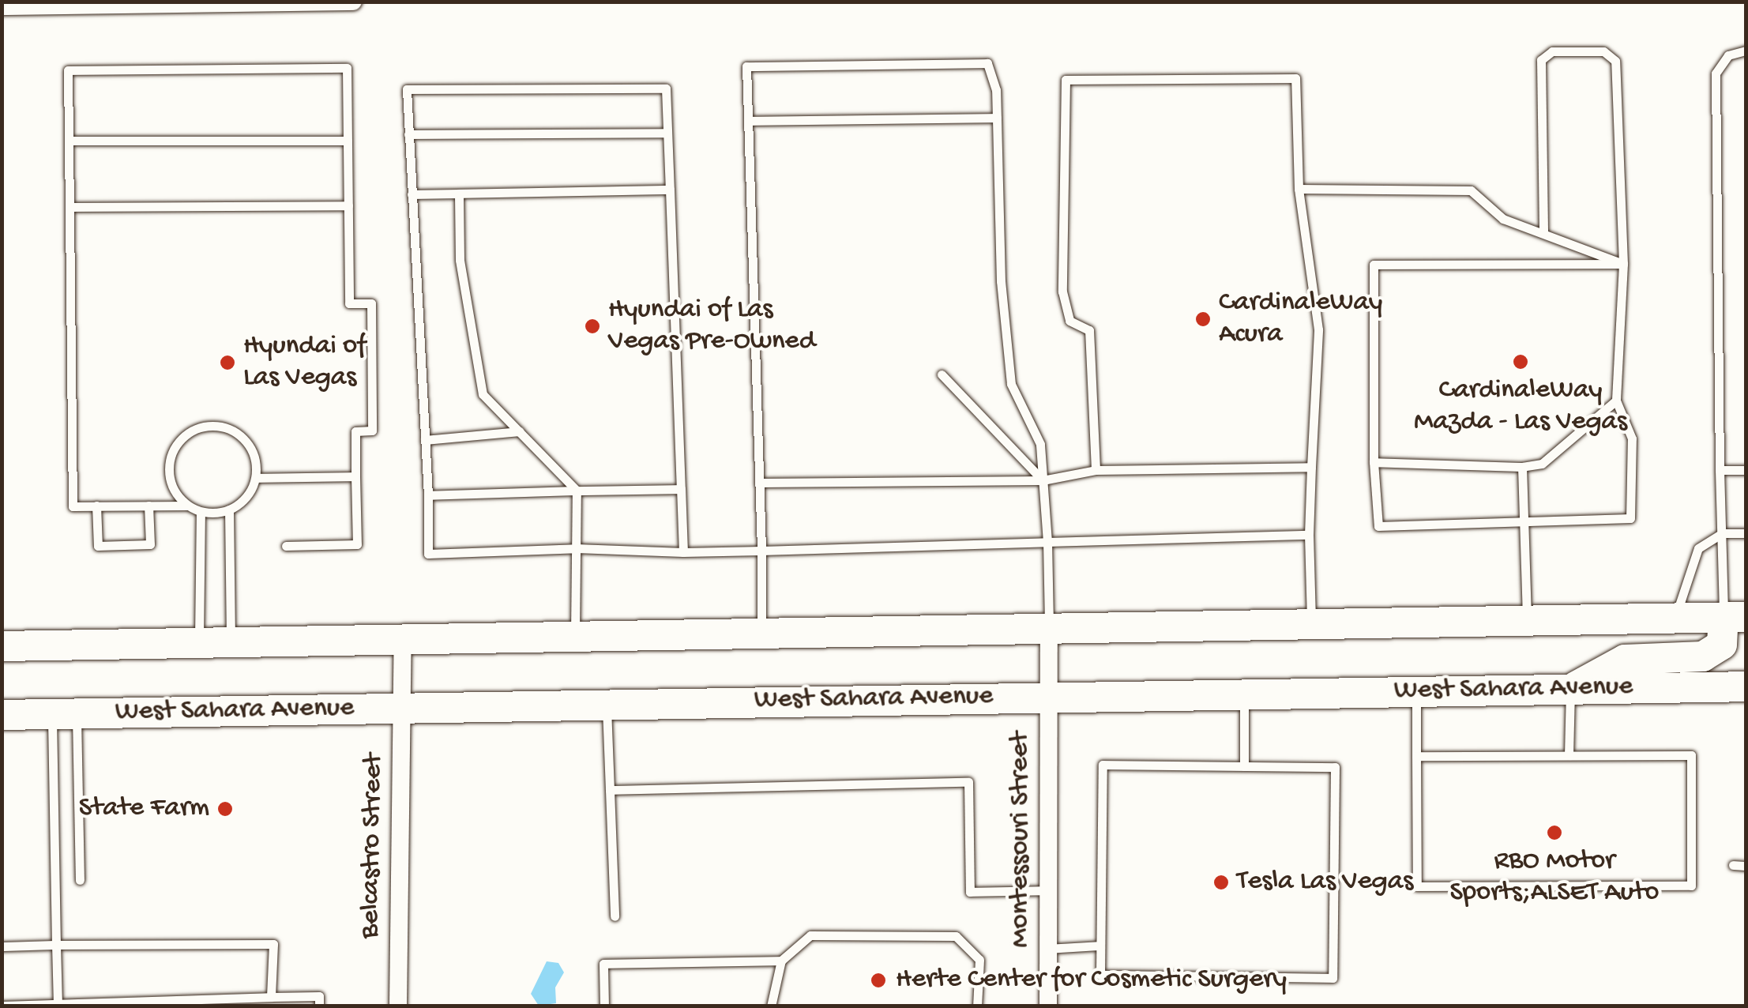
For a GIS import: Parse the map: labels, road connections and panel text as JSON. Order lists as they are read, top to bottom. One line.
{"streets":{"main road":["West Sahara Avenue"],"street":["Montessouri Street","Belcastro Street"]},"crossings":[["West Sahara Avenue","Montessouri Street"],["West Sahara Avenue","Belcastro Street"]],"places":["CardinaleWay Acura","Hyundai of Las Vegas Pre-Owned","CardinaleWay Mazda - Las Vegas","Hyundai of Las Vegas","State Farm","RBO Motor Sports;ALSET Auto","Tesla Las Vegas","Herte Center for Cosmetic Surgery"]}
